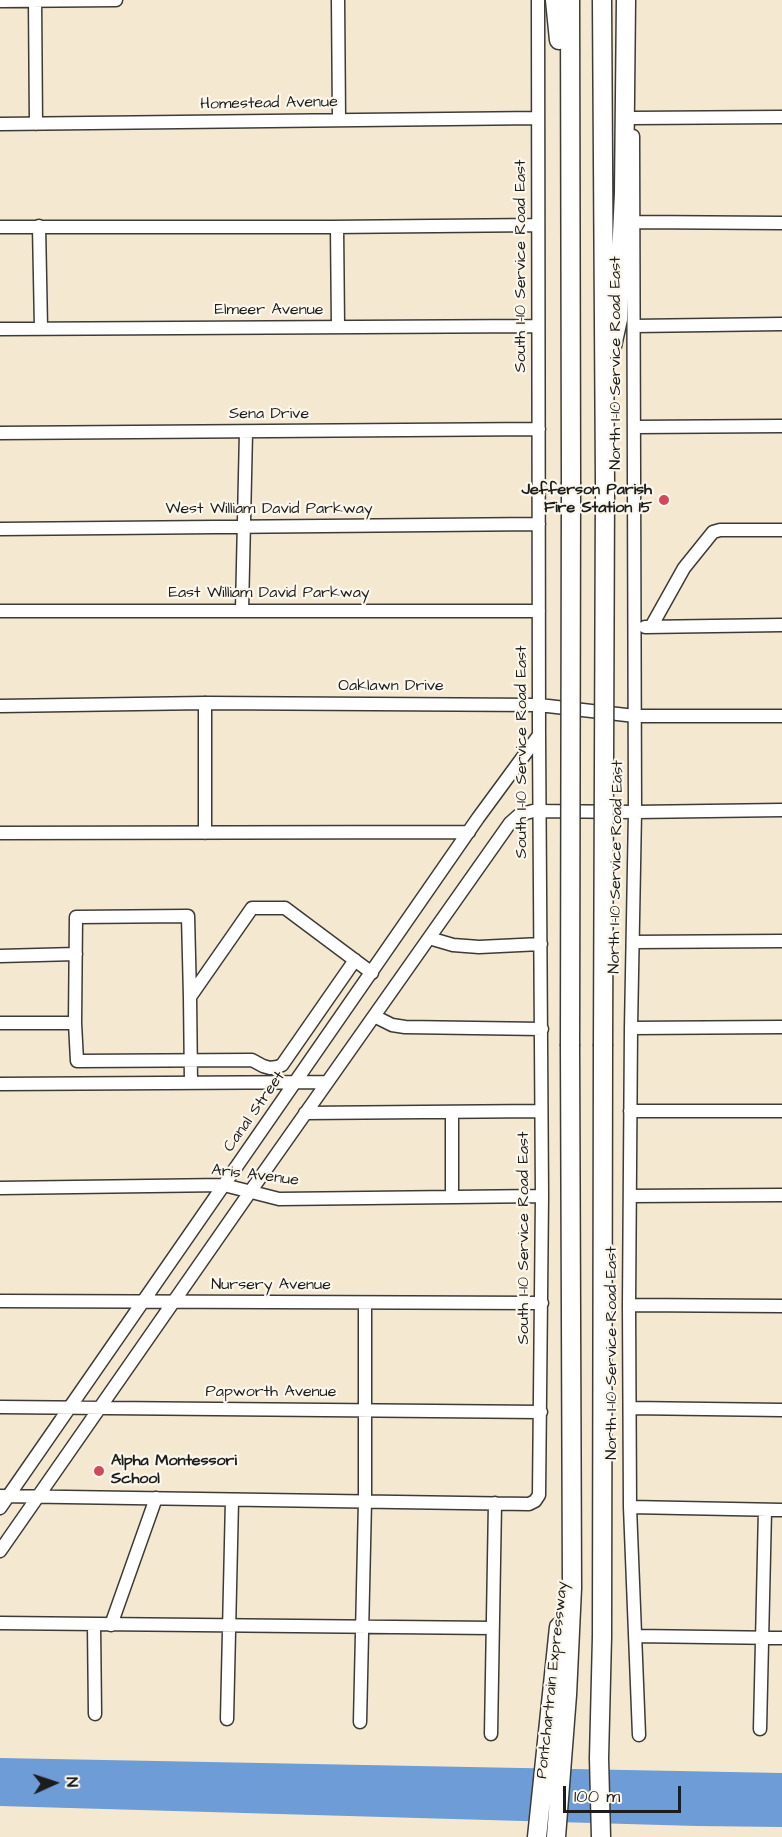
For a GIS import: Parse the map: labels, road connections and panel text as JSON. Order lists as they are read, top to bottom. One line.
{"streets":{"highway":["Pontchartrain Expressway"],"street":["Homestead Avenue","South I-10 Service Road East","Elmeer Avenue","North I-10 Service Road East","Sena Drive","West William David Parkway","East William David Parkway","Oaklawn Drive","Canal Street","Aris Avenue","Nursery Avenue","Papworth Avenue"]},"crossings":[["Homestead Avenue","South I-10 Service Road East"],["South I-10 Service Road East","Elmeer Avenue"],["South I-10 Service Road East","Sena Drive"],["South I-10 Service Road East","West William David Parkway"],["South I-10 Service Road East","East William David Parkway"],["South I-10 Service Road East","Oaklawn Drive"],["South I-10 Service Road East","Canal Street"],["South I-10 Service Road East","Aris Avenue"],["South I-10 Service Road East","Nursery Avenue"],["South I-10 Service Road East","Papworth Avenue"],["North I-10 Service Road East","Oaklawn Drive"],["Canal Street","Aris Avenue"],["Canal Street","Nursery Avenue"],["Canal Street","Papworth Avenue"]],"places":["Jefferson Parish Fire Station 15","Alpha Montessori School"],"scale_bar":"100 m","north":"right"}
